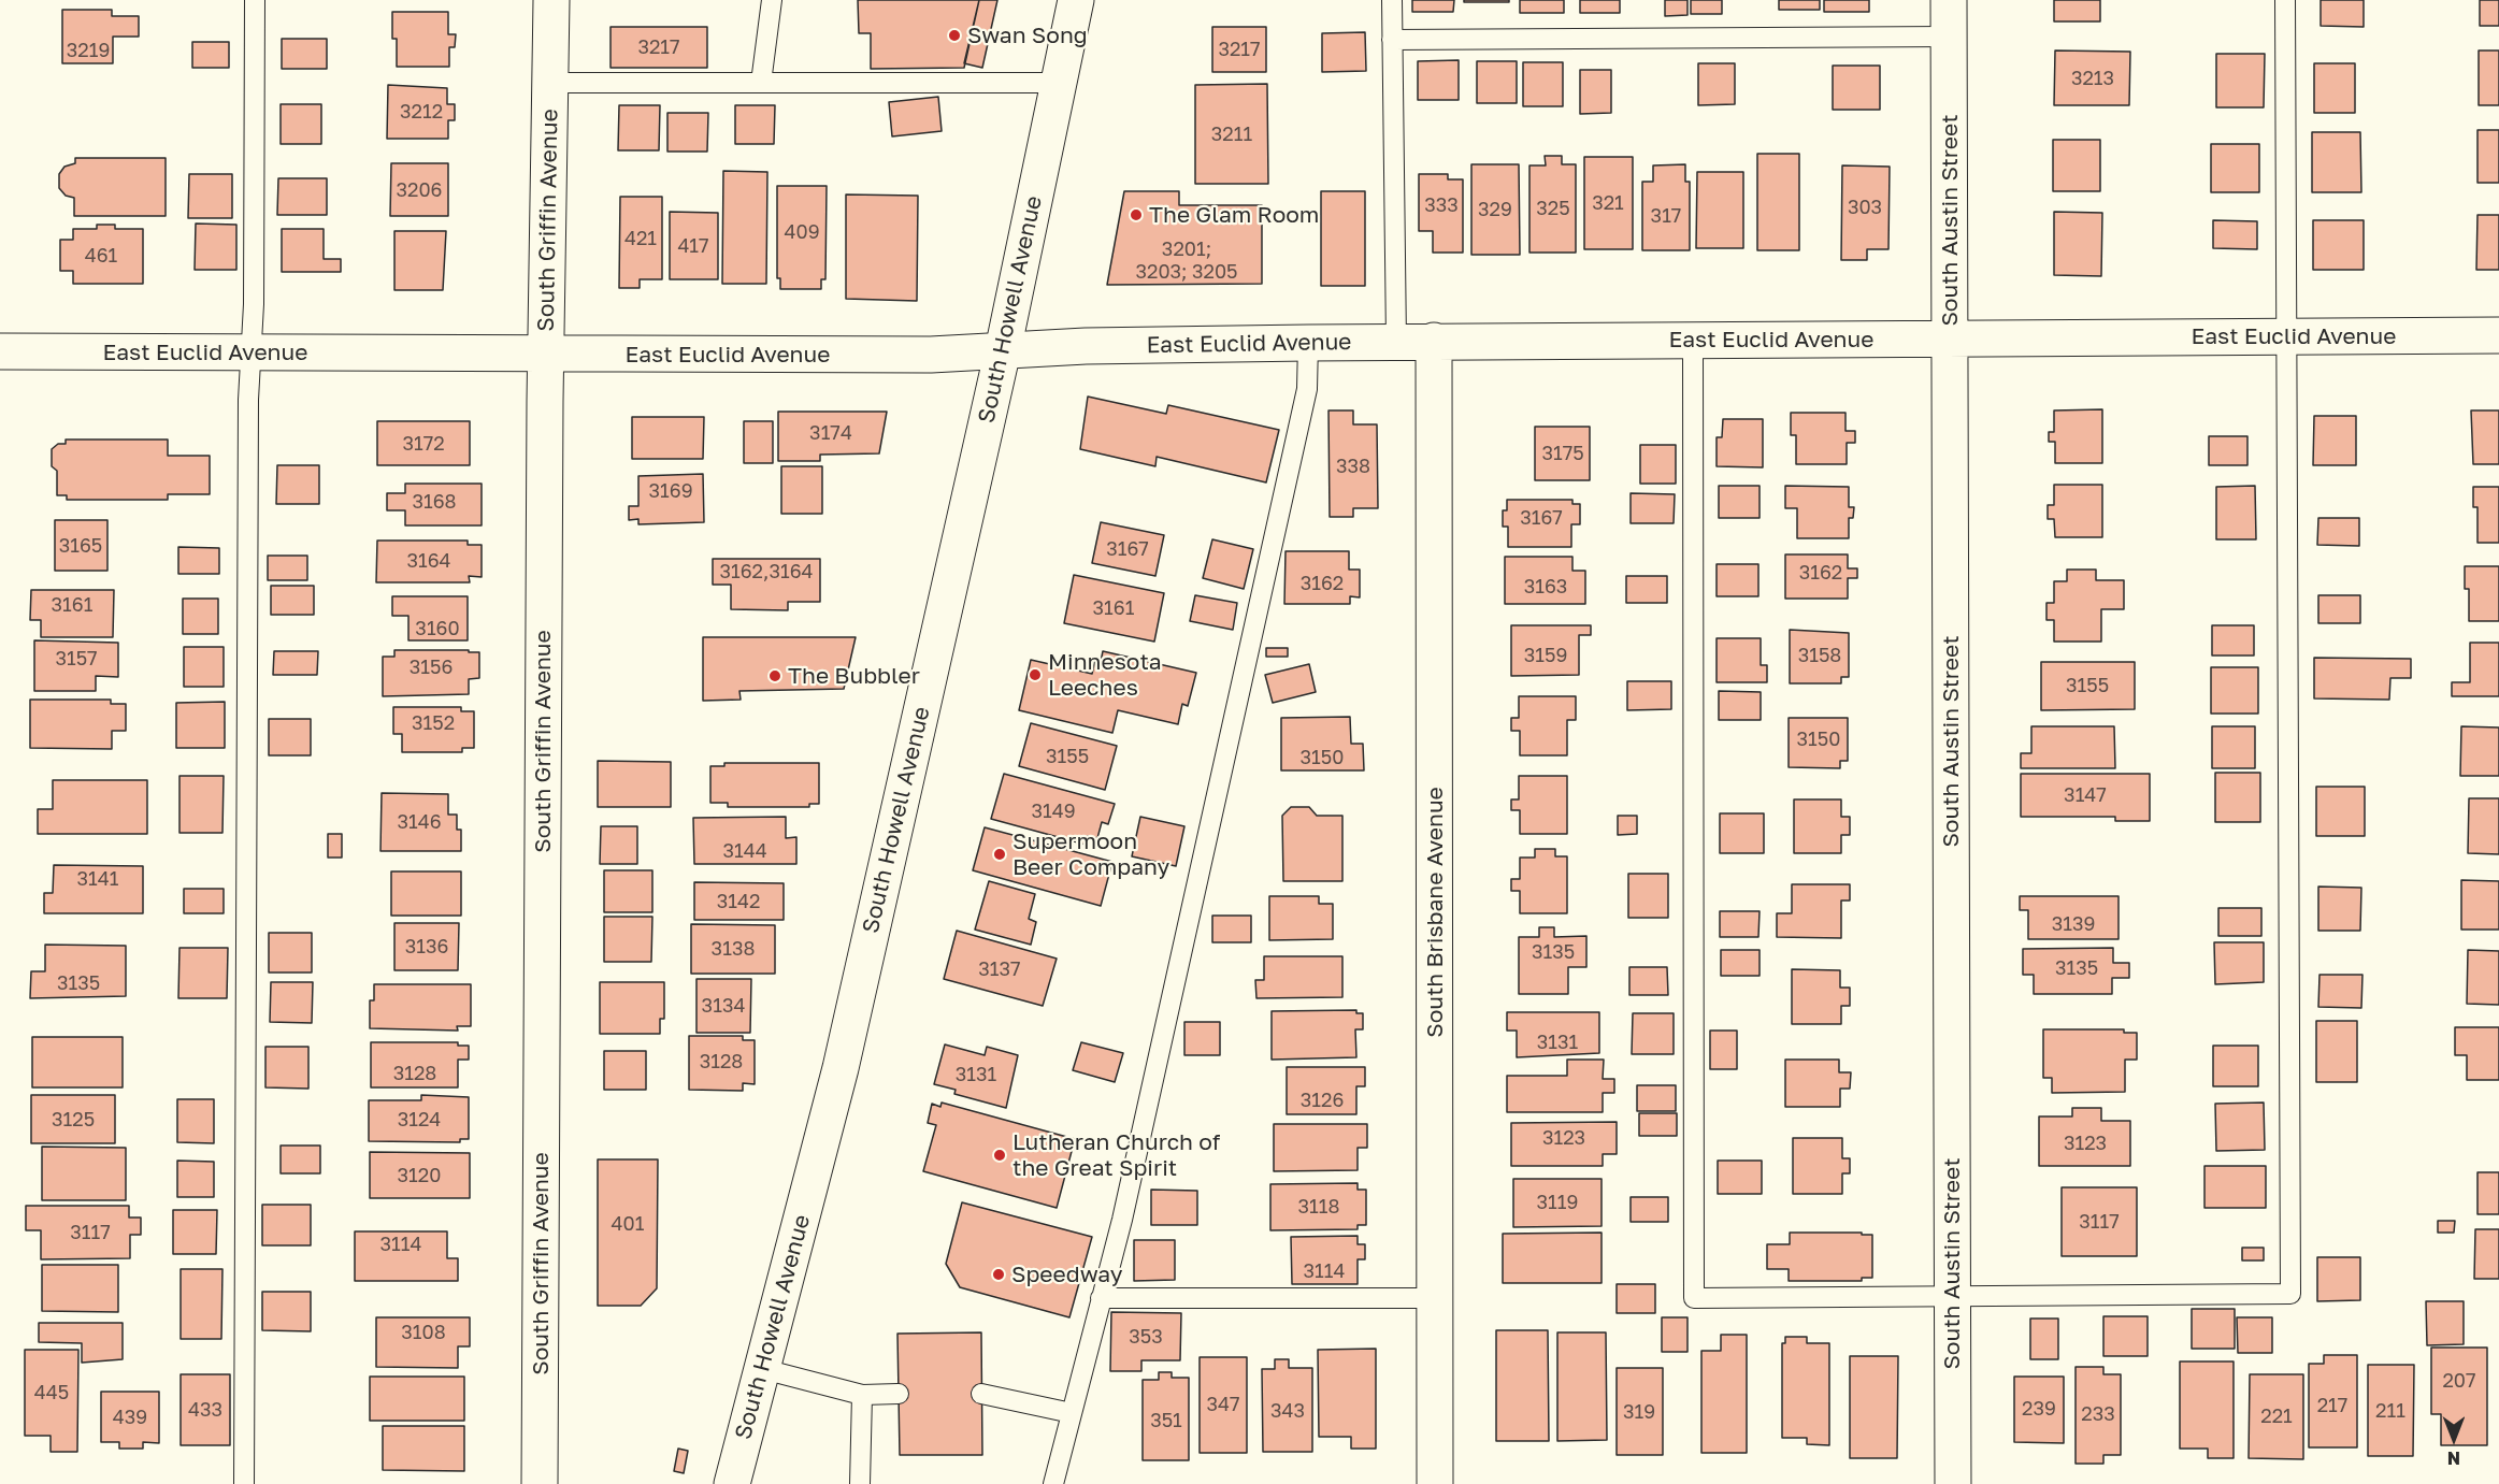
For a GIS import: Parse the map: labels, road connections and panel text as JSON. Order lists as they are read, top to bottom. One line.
{"streets":{"street":["South Griffin Avenue","South Austin Street","South Howell Avenue","East Euclid Avenue","South Brisbane Avenue"]},"crossings":[["South Griffin Avenue","East Euclid Avenue"],["South Austin Street","East Euclid Avenue"],["South Howell Avenue","East Euclid Avenue"],["East Euclid Avenue","South Brisbane Avenue"]],"places":["Swan Song","The Glam Room","Minnesota Leeches","The Bubbler","Supermoon Beer Company","Lutheran Church of the Great Spirit","Speedway"],"house_numbers":["3217","3217","3219","3213","3212","3211","3206","321","333","303","325","329","317","409","421","417","3201; 3203; 3205","461","3174","3172","3175","338","3169","3168","3167","3165","3167","3164","3162,3164","3162","3162","3163","3161","3161","3160","3159","3158","3157","3156","3155","3152","3150","3155","3150","3147","3149","3146","3144","3141","3142","3139","3136","3138","3135","3135","3137","3135","3134","3131","3128","3128","3131","3126","3125","3124","3123","3123","3120","3119","3118","3117","401","3117","3114","3114","3108","353","207","445","347","217","239","433","343","211","319","233","221","439","351"],"north":"bottom"}
